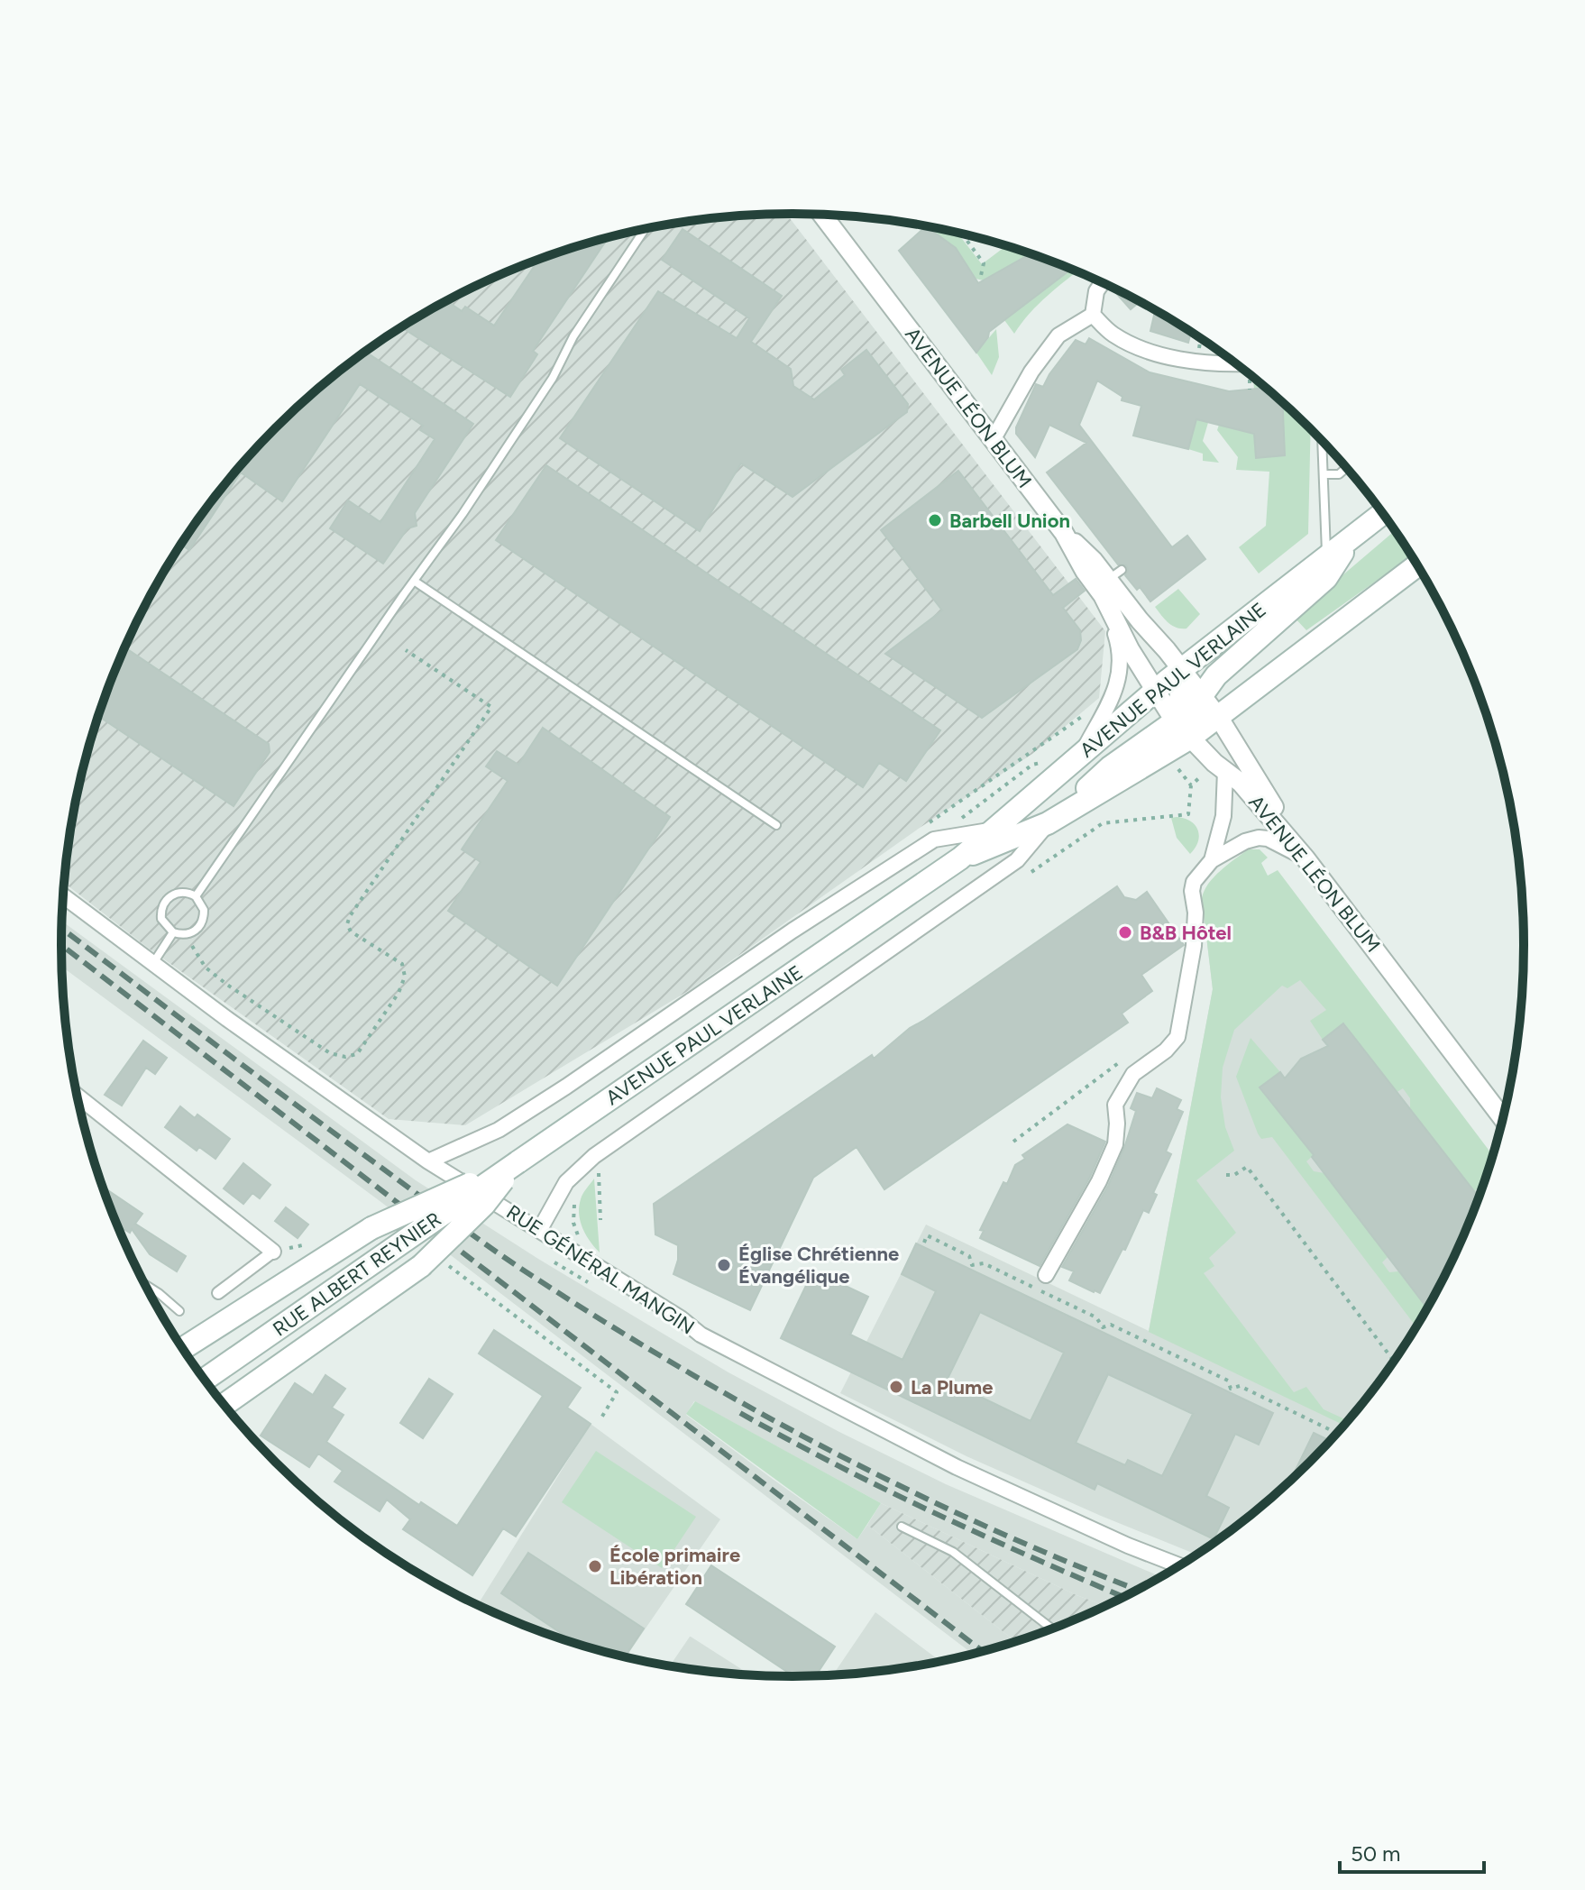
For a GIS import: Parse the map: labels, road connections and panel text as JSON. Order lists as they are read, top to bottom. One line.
{"streets":{"main road":["AVENUE PAUL VERLAINE","RUE ALBERT REYNIER"],"street":["AVENUE LÉON BLUM","RUE GÉNÉRAL MANGIN"]},"crossings":[["AVENUE LÉON BLUM","AVENUE PAUL VERLAINE"],["AVENUE PAUL VERLAINE","RUE ALBERT REYNIER"]],"places":["Barbell Union","B&B Hôtel","Église Chrétienne Évangélique","La Plume","École primaire Libération"],"scale_bar":"50 m"}
